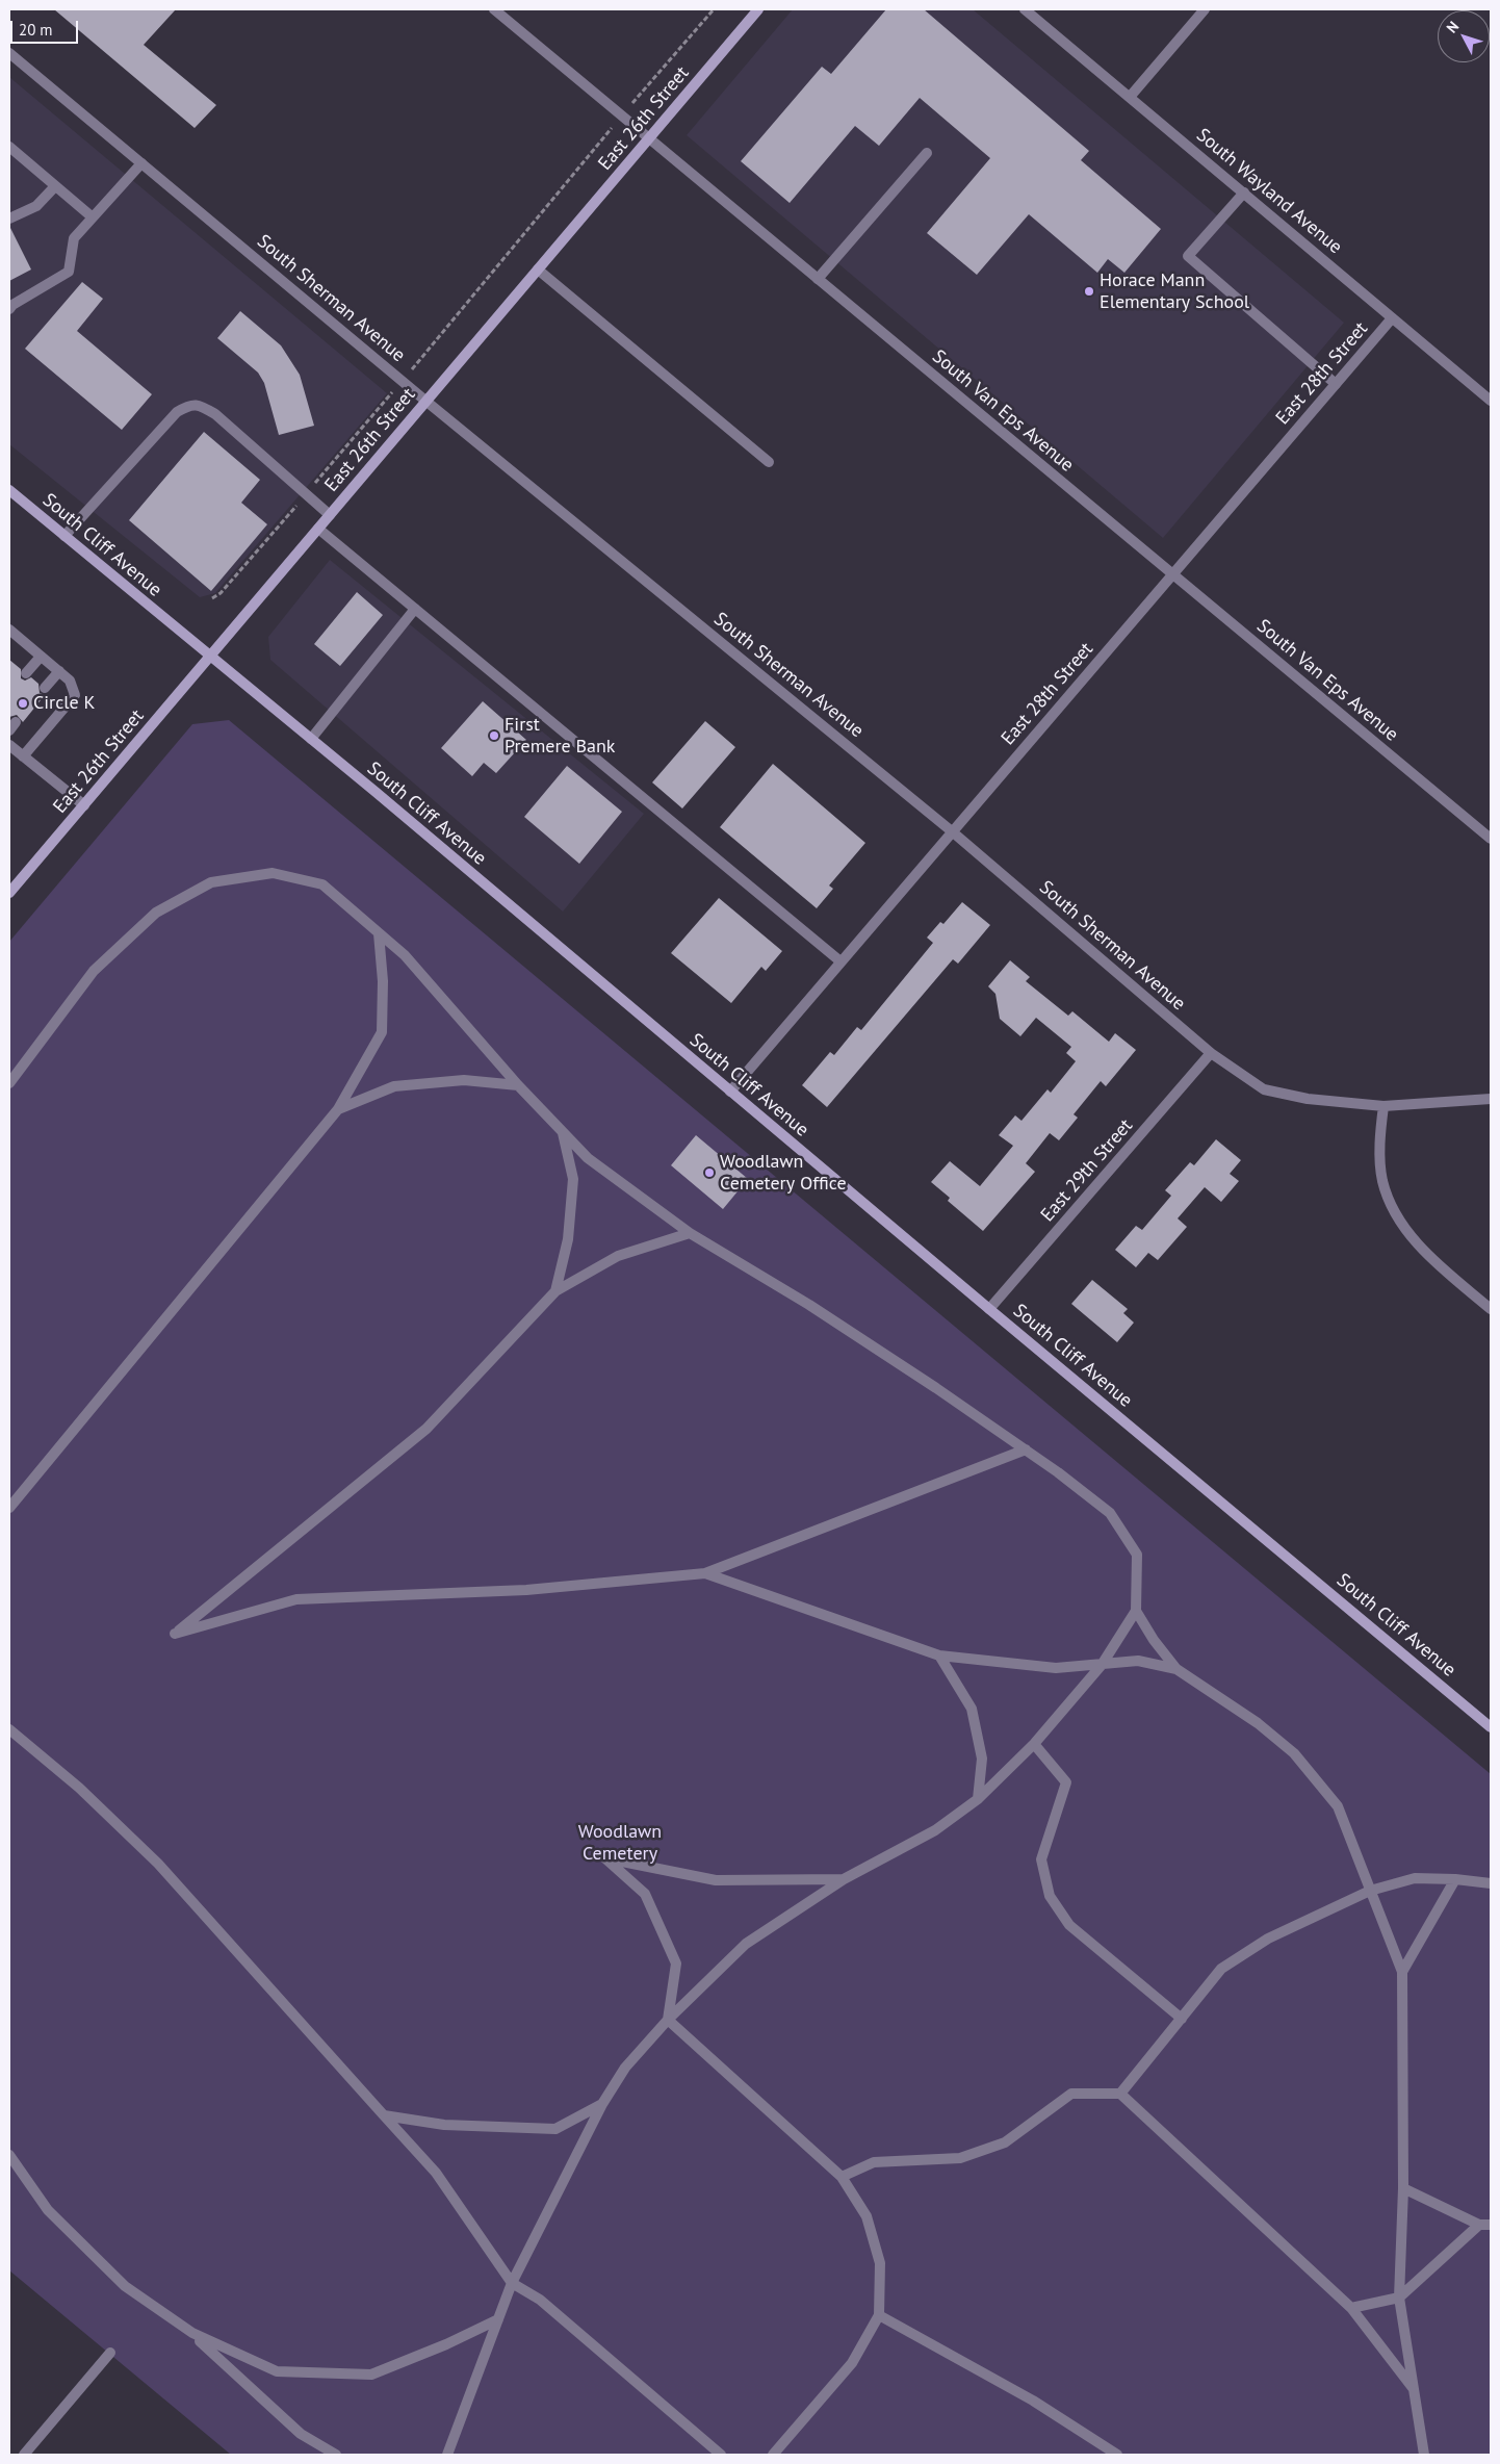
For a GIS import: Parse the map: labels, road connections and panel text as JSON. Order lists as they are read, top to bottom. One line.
{"streets":{"main road":["East 26th Street","South Cliff Avenue"],"street":["South Wayland Avenue","South Sherman Avenue","East 28th Street","South Van Eps Avenue","East 29th Street"]},"crossings":[["East 26th Street","South Sherman Avenue"],["East 26th Street","South Van Eps Avenue"],["East 26th Street","South Cliff Avenue"],["South Wayland Avenue","East 28th Street"],["South Sherman Avenue","East 28th Street"],["South Sherman Avenue","East 29th Street"],["East 28th Street","South Van Eps Avenue"],["East 28th Street","South Cliff Avenue"],["South Cliff Avenue","East 29th Street"]],"parks":["Woodlawn Cemetery"],"places":["Horace Mann Elementary School","Circle K","First Premere Bank","Woodlawn Cemetery Office"],"scale_bar":"20 m","north":"top left"}
